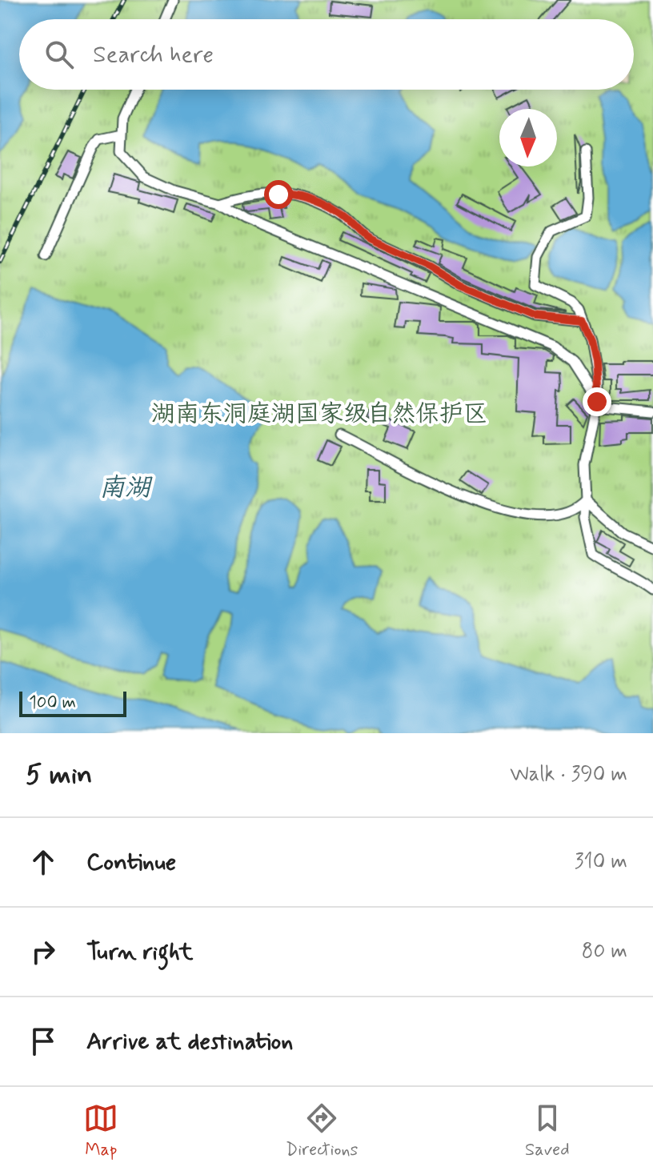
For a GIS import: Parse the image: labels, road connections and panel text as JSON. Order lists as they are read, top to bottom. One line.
{"water":["南湖"],"parks":["湖南东洞庭湖国家级自然保护区"],"scale_bar":"100 m","north":"bottom","page":{"search":"Search here","scale":"100 m","heading":["5 min","Walk · 390 m"],"list":[["Continue","310 m"],["Turn right","80 m"],"Arrive at destination"],"nav":["Map","Directions","Saved"]}}
